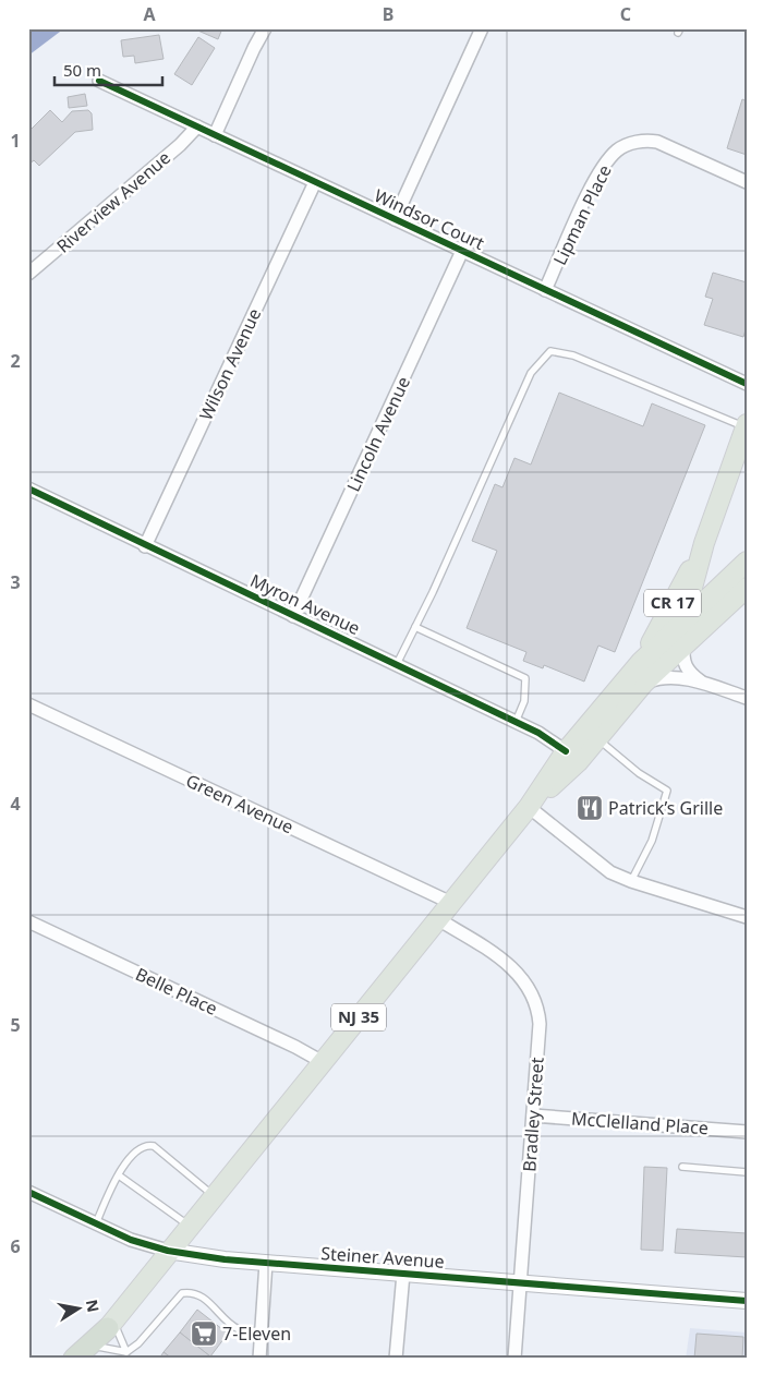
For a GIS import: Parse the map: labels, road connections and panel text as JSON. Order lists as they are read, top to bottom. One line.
{"streets":{"highway":["NJ 35"],"main road":["CR 17"],"street":["Riverview Avenue","Lipman Place","Windsor Court","Wilson Avenue","Lincoln Avenue","Myron Avenue","Green Avenue","Belle Place","Bradley Street","McClelland Place","Steiner Avenue"]},"crossings":[["Riverview Avenue","Windsor Court"],["Lipman Place","Windsor Court"],["Windsor Court","Wilson Avenue"],["Windsor Court","Lincoln Avenue"],["Wilson Avenue","Myron Avenue"],["Lincoln Avenue","Myron Avenue"],["CR 17","NJ 35"],["Myron Avenue","NJ 35"],["Green Avenue","NJ 35"],["Belle Place","NJ 35"],["NJ 35","Bradley Street"],["NJ 35","Steiner Avenue"],["Bradley Street","McClelland Place"],["Bradley Street","Steiner Avenue"]],"places":{"restaurant":["Patrick’s Grille"],"supermarket":["7-Eleven"]},"scale_bar":"50 m","north":"right","grid":{"columns":["A","B","C"],"rows":["1","2","3","4","5","6"]}}
